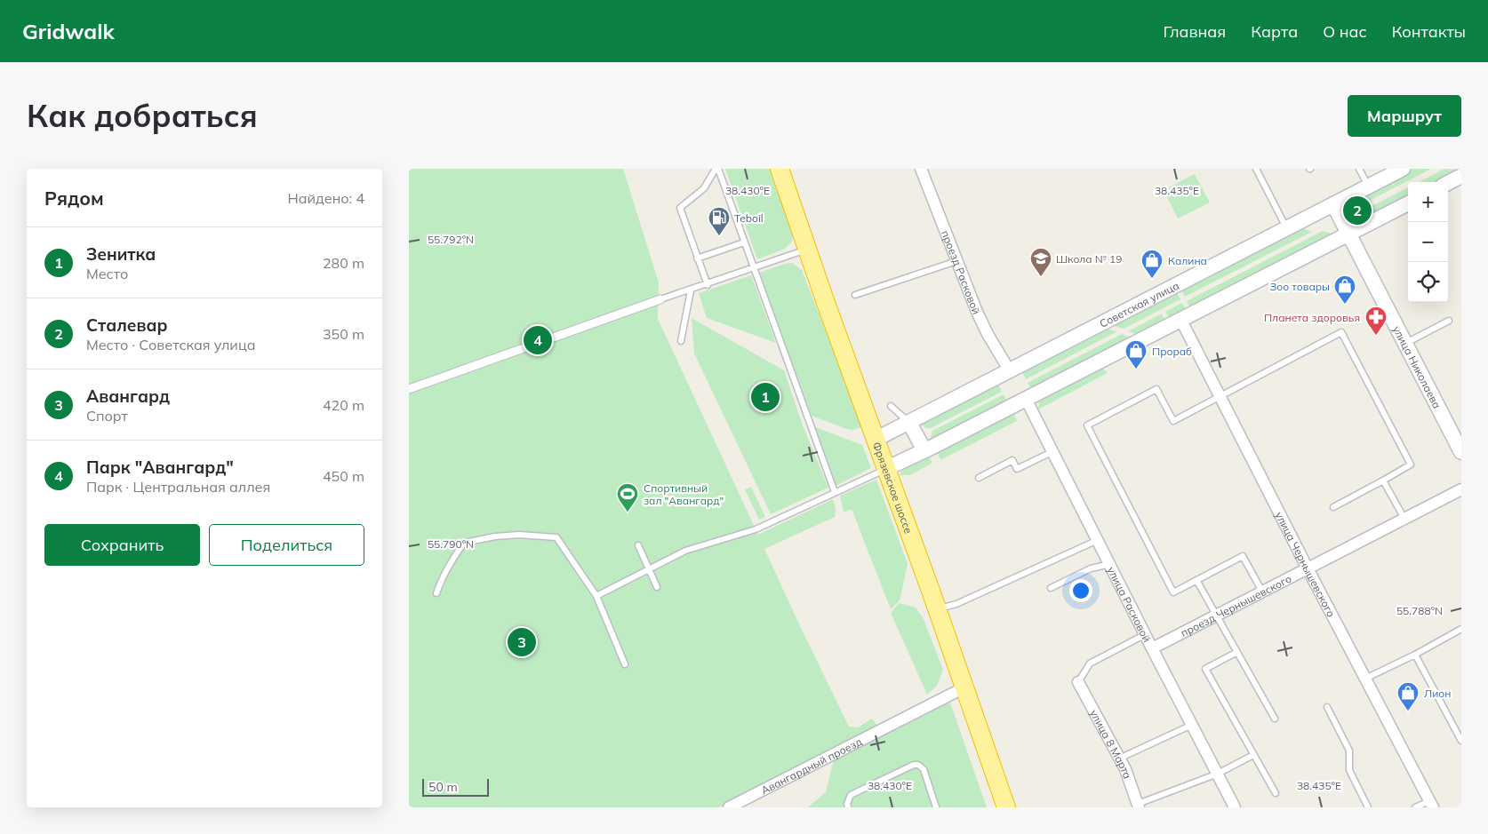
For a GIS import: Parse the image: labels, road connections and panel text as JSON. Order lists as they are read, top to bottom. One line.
{"streets":{"highway":["Фрязевское шоссе"],"main road":["Советская улица","улица Николаева"],"street":["проезд Расковой","улица Чернышевского","улица Расковой","проезд Чернышевского","улица 8 Марта","Авангардный проезд"]},"crossings":[["проезд Расковой","Советская улица"],["Советская улица","улица Николаева"],["Советская улица","Фрязевское шоссе"],["Фрязевское шоссе","Авангардный проезд"],["улица Чернышевского","проезд Чернышевского"],["улица Расковой","проезд Чернышевского"]],"places":{"fuel station":["Teboil"],"school or university":["Школа № 19"],"shop":["Калина","Зоо товары","Прораб","Лион"],"pharmacy":["Планета здоровья"],"sports":["Спортивный зал \"Авангард\""]},"scale_bar":"50 m","page":{"header":"Gridwalk","nav":["Главная","Карта","О нас","Контакты"],"buttons":["Маршрут",["Сохранить","Поделиться"]],"title":"Как добраться","heading":["Рядом","Найдено: 4"],"map_buttons":["+","−"],"pins":["2","4","1","3"],"list":[{"mark":"1","name":"Зенитка","note":"Место","value":"280 m"},{"mark":"2","name":"Сталевар","note":"Место · Советская улица","value":"350 m"},{"mark":"3","name":"Авангард","note":"Спорт","value":"420 m"},{"mark":"4","name":"Парк \"Авангард\"","note":"Парк · Центральная аллея","value":"450 m"}],"scale":"50 m"},"coordinates":["38.430°E","38.435°E","55.792°N","55.790°N","55.788°N"]}
